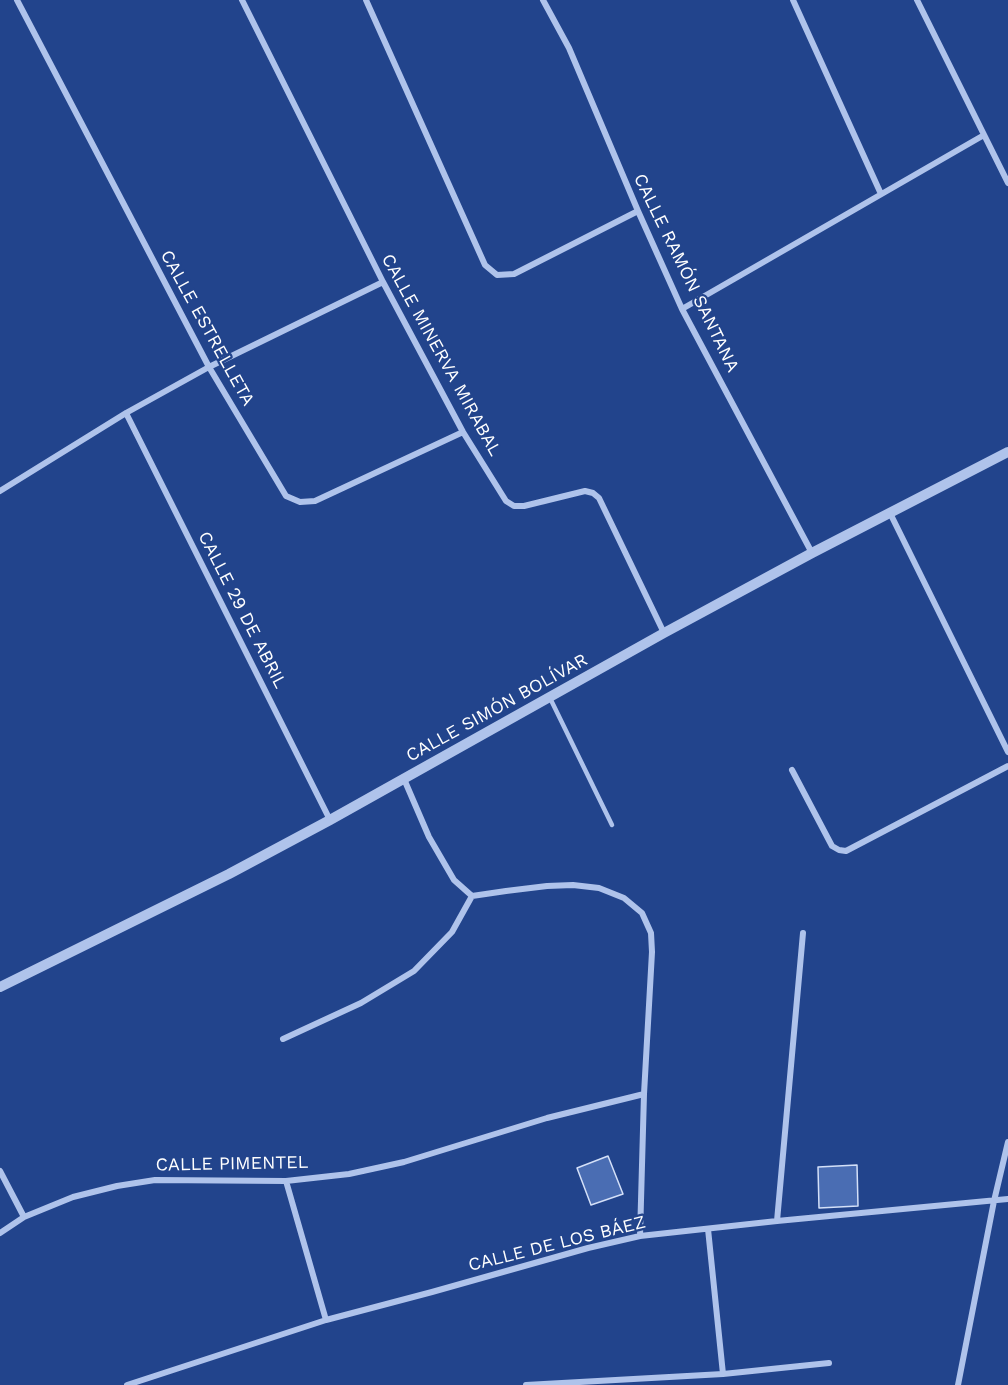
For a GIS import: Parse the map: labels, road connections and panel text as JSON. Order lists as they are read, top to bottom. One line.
{"streets":{"street":["CALLE RAMÓN SANTANA","CALLE ESTRELLETA","CALLE MINERVA MIRABAL","CALLE 29 DE ABRIL","CALLE SIMÓN BOLÍVAR","CALLE PIMENTEL","CALLE DE LOS BÁEZ"]},"crossings":[["CALLE RAMÓN SANTANA","CALLE SIMÓN BOLÍVAR"],["CALLE ESTRELLETA","CALLE MINERVA MIRABAL"],["CALLE MINERVA MIRABAL","CALLE SIMÓN BOLÍVAR"],["CALLE 29 DE ABRIL","CALLE SIMÓN BOLÍVAR"]]}
